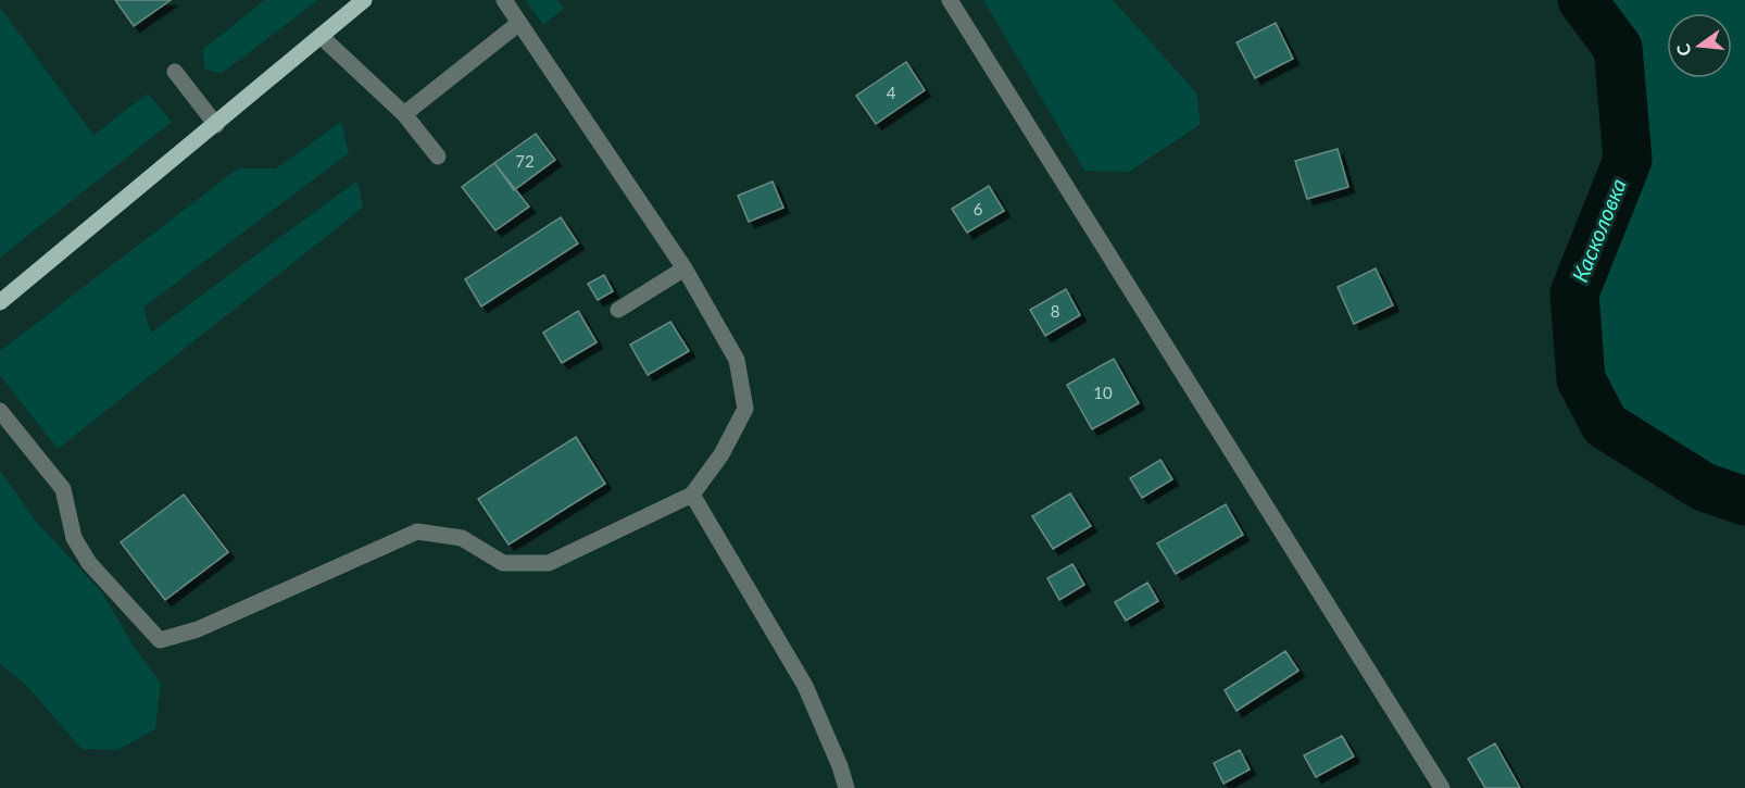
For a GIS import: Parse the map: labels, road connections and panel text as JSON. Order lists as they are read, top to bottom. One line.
{"water":["Касколовка"],"house_numbers":["4","72","6","8","10"],"north":"left"}
